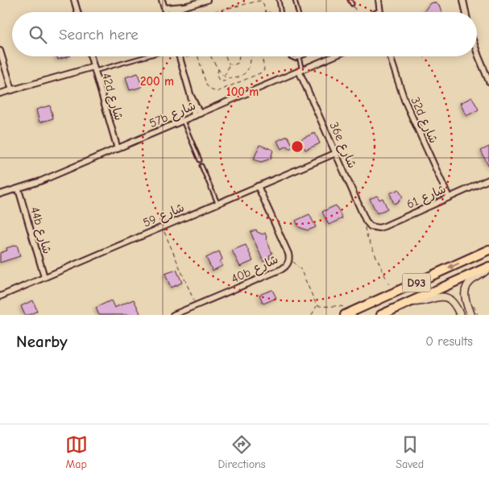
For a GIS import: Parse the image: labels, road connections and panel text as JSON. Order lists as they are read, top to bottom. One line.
{"streets":{"main road":["D93"],"street":["42d شارع","57b شارع","32d شارع","36e شارع","شارع 61","شارع 59","44b شارع","40b شارع"]},"crossings":[["42d شارع","57b شارع"],["57b شارع","36e شارع"],["57b شارع","44b شارع"],["32d شارع","شارع 61"],["36e شارع","شارع 61"],["36e شارع","شارع 59"],["شارع 59","44b شارع"],["شارع 59","40b شارع"]],"page":{"search":"Search here","heading":["Nearby","0 results"],"nav":["Map","Directions","Saved"]},"rings":["200 m","100 m"]}
